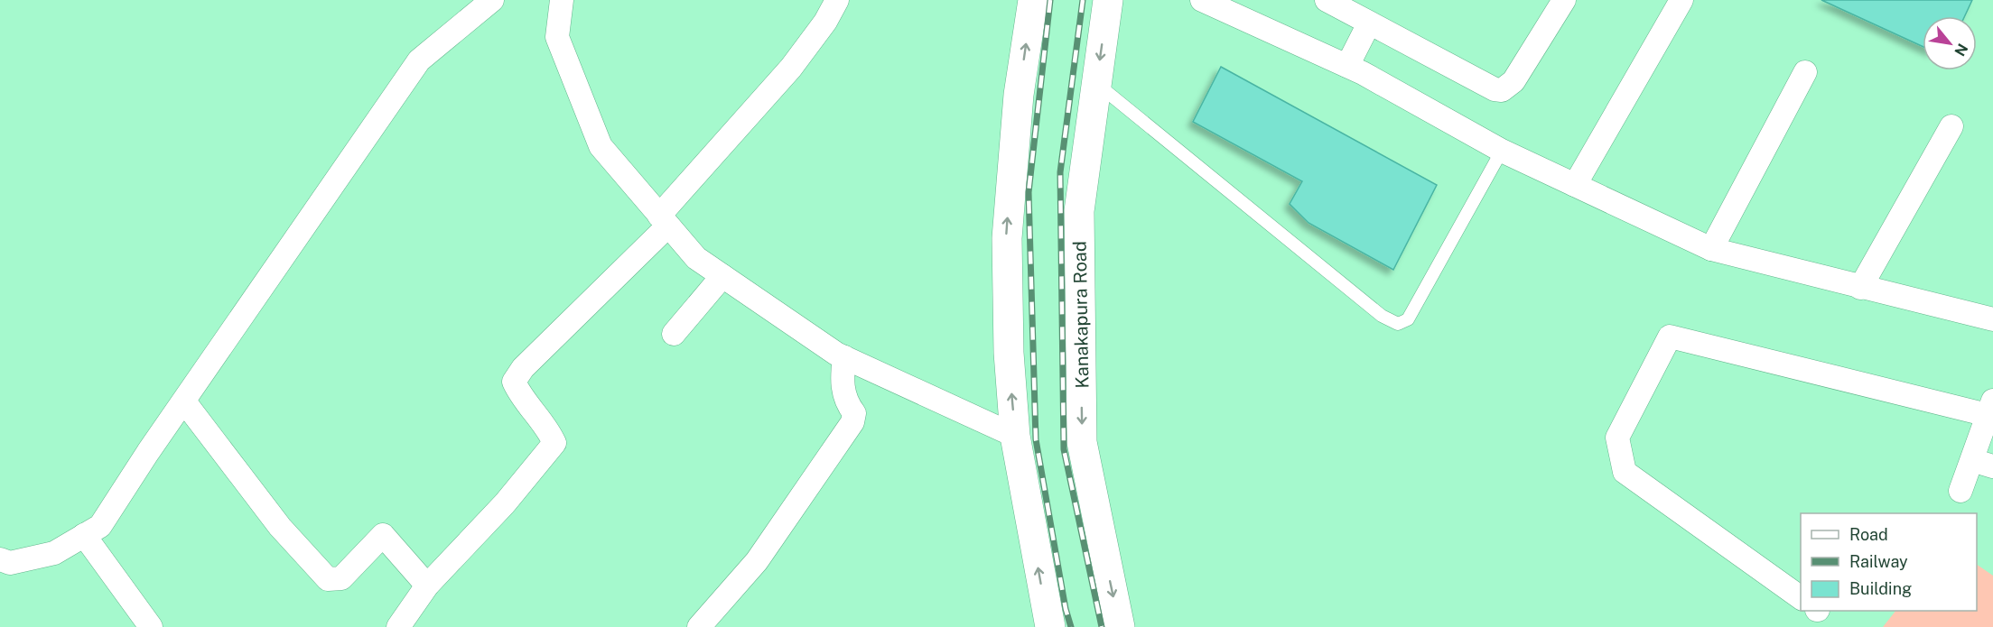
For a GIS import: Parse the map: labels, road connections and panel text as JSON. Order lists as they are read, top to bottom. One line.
{"streets":{"highway":["Kanakapura Road"]},"legend":["Road","Railway","Building"],"north":"bottom right"}
